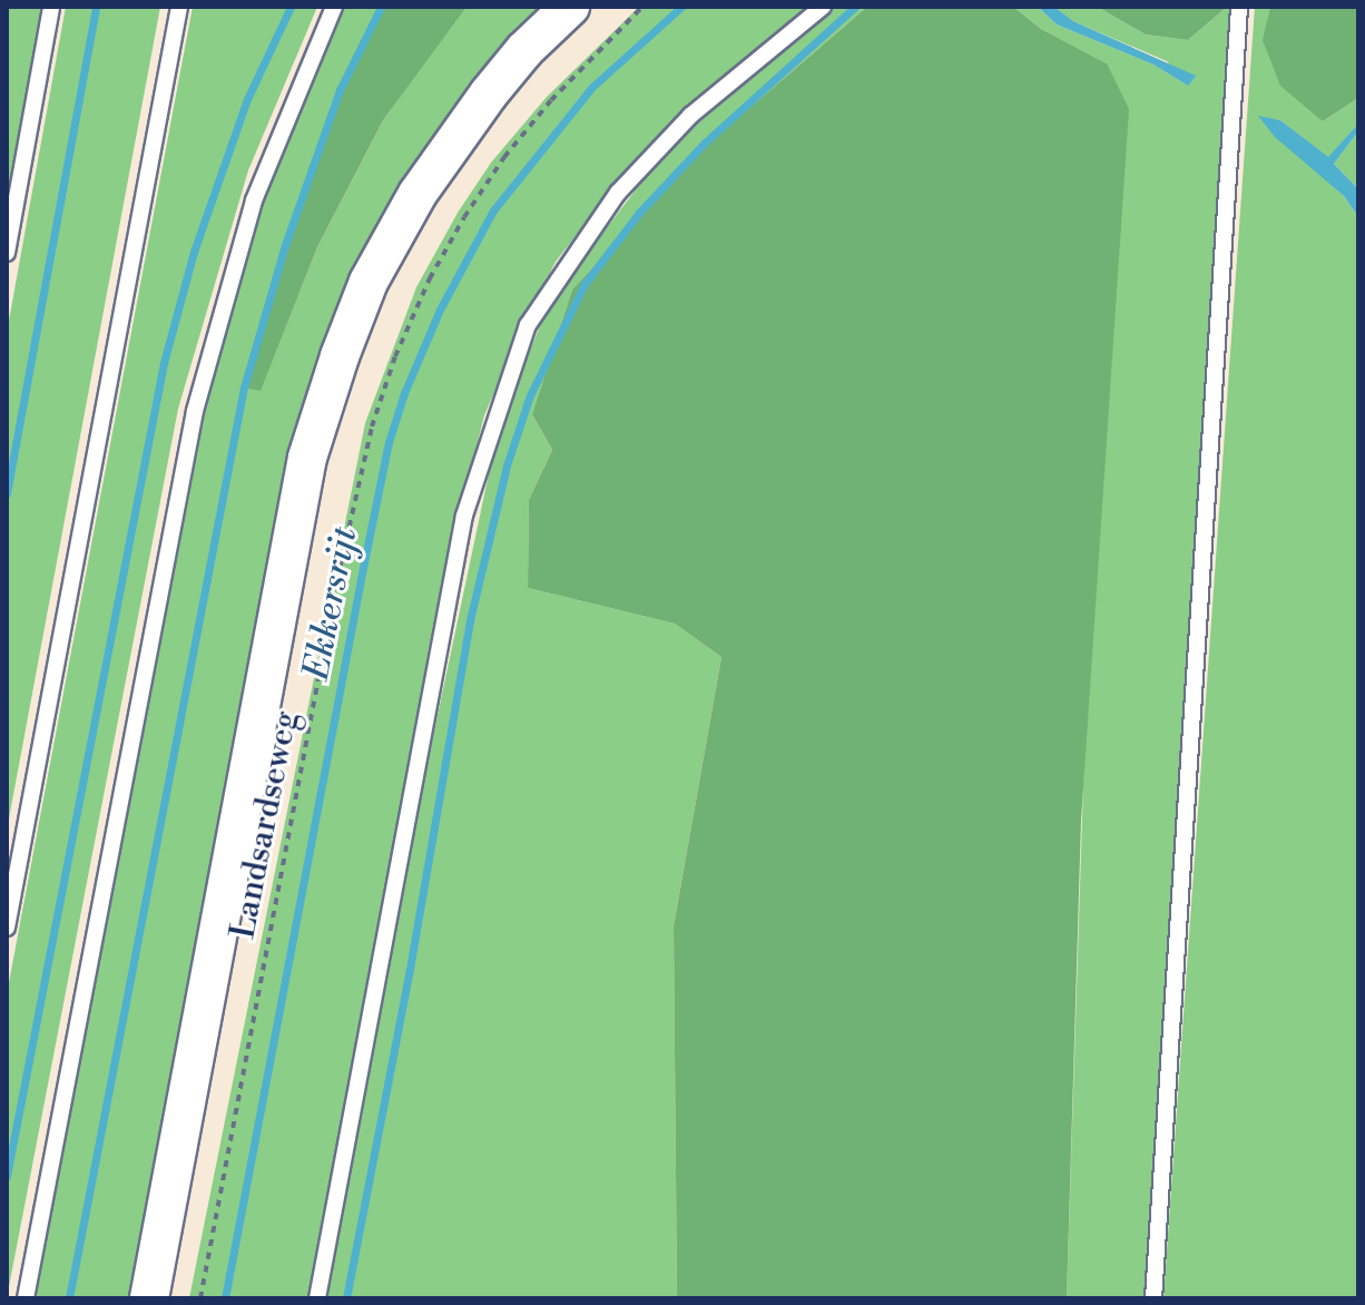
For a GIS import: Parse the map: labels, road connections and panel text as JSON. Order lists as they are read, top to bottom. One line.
{"streets":{"street":["Landsardseweg"]},"water":["Ekkersrijt"]}
